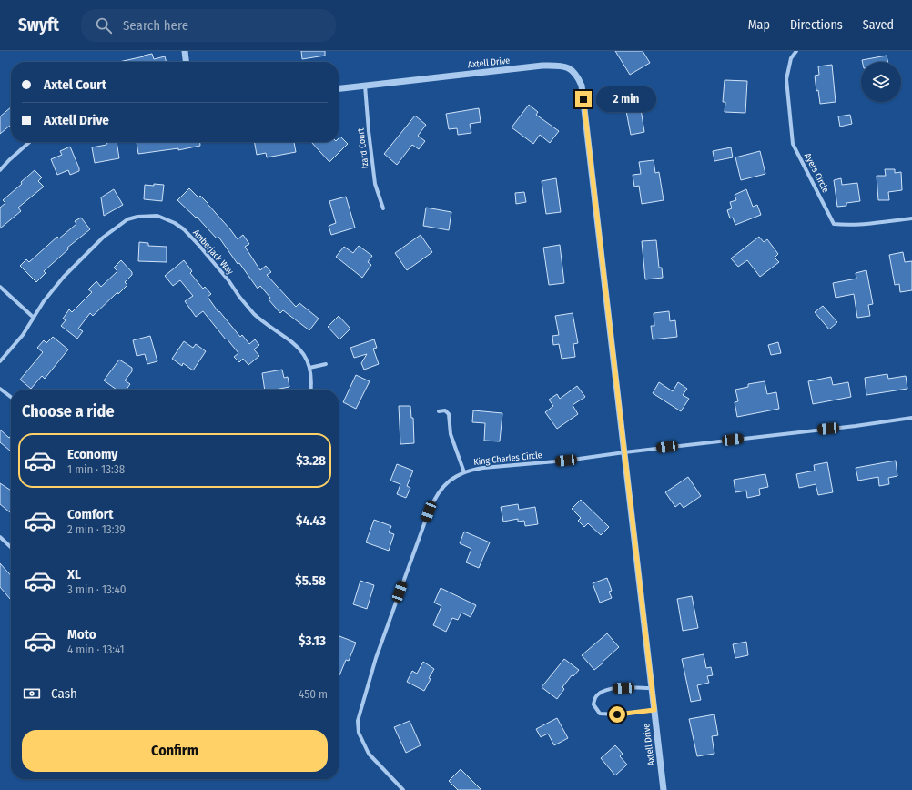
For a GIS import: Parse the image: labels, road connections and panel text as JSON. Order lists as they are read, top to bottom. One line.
{"streets":{"street":["Axtell Drive","Izard Court","Ayers Circle","Amberjack Way","King Charles Circle"]},"crossings":[["Axtell Drive","Izard Court"],["Axtell Drive","King Charles Circle"]],"page":{"header":"Swyft","search":"Search here","nav":["Map","Directions","Saved"],"banner":["Axtel Court","Axtell Drive"],"bubble":"2 min","heading":"Choose a ride","list":[{"name":"Economy","note":"1 min · 13:38","value":"$3.28"},{"name":"Comfort","note":"2 min · 13:39","value":"$4.43"},{"name":"XL","note":"3 min · 13:40","value":"$5.58"},{"name":"Moto","note":"4 min · 13:41","value":"$3.13"}],"pay":["Cash","450 m"],"buttons":"Confirm"}}
